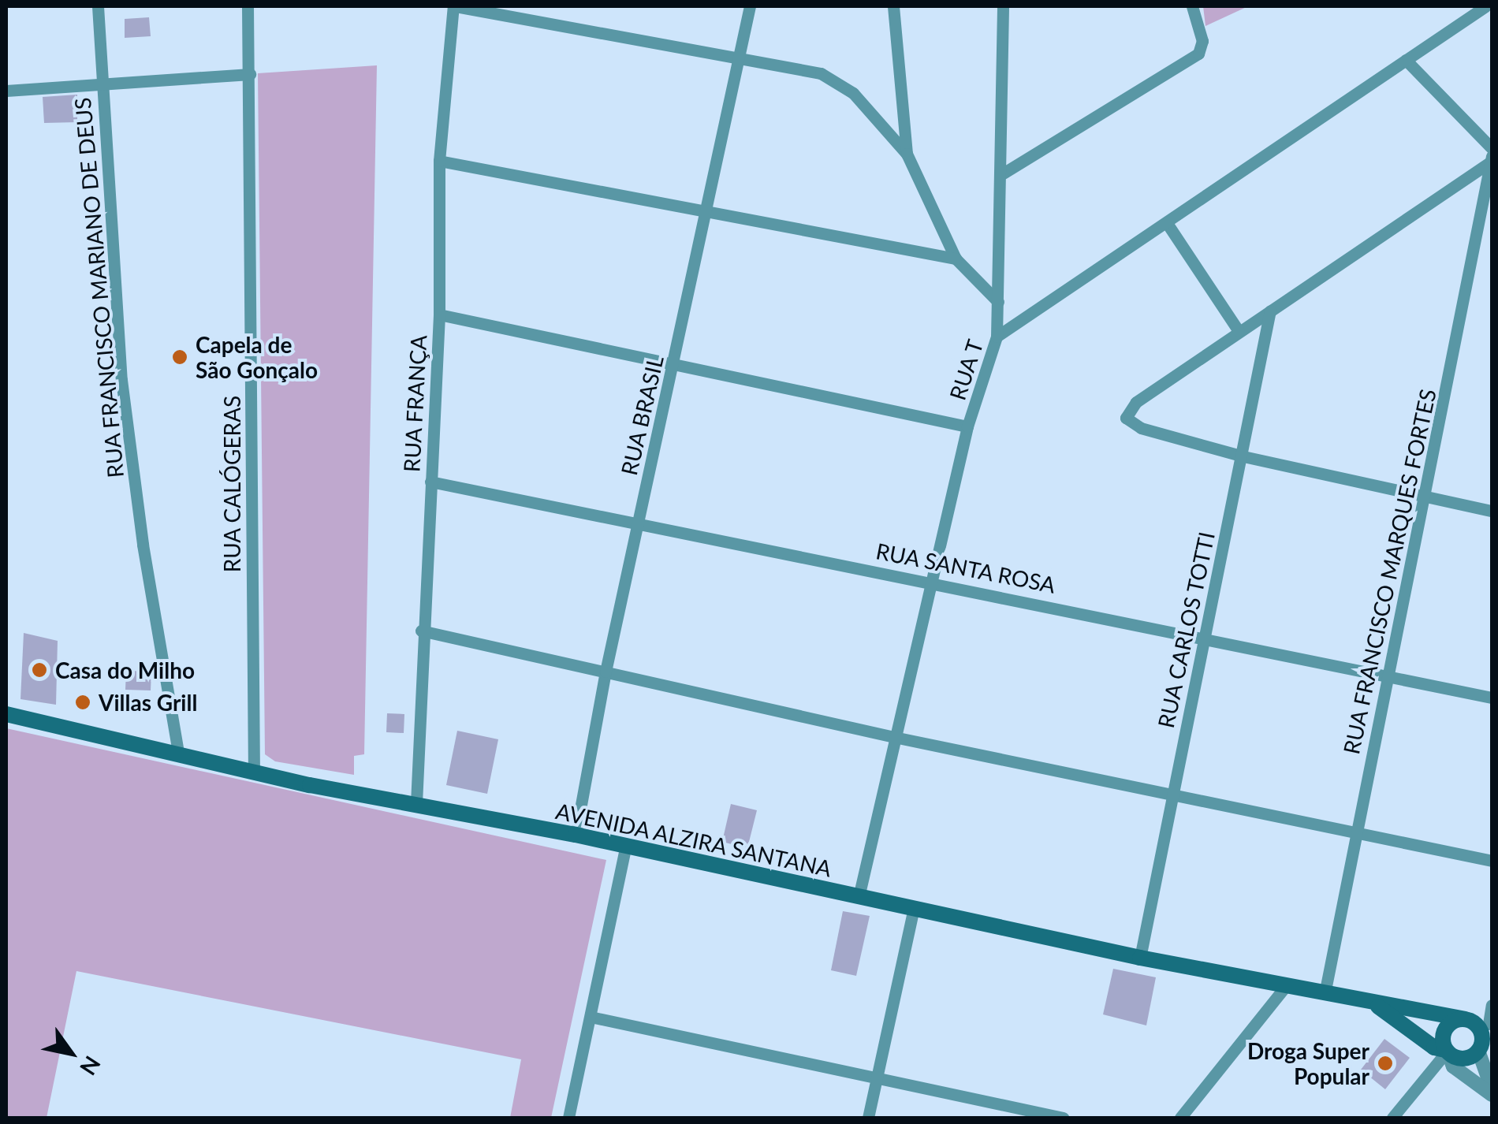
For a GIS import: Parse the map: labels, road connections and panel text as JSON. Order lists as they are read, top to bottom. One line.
{"streets":{"main road":["AVENIDA ALZIRA SANTANA"],"street":["RUA FRANCISCO MARIANO DE DEUS","RUA T","RUA FRANÇA","RUA BRASIL","RUA CALÓGERAS","RUA SANTA ROSA","RUA FRANCISCO MARQUES FORTES","RUA CARLOS TOTTI"]},"crossings":[["RUA FRANCISCO MARIANO DE DEUS","AVENIDA ALZIRA SANTANA"],["RUA T","RUA SANTA ROSA"],["RUA T","AVENIDA ALZIRA SANTANA"],["RUA FRANÇA","RUA SANTA ROSA"],["RUA FRANÇA","AVENIDA ALZIRA SANTANA"],["RUA BRASIL","RUA SANTA ROSA"],["RUA BRASIL","AVENIDA ALZIRA SANTANA"],["RUA CALÓGERAS","AVENIDA ALZIRA SANTANA"],["RUA SANTA ROSA","RUA FRANCISCO MARQUES FORTES"],["RUA SANTA ROSA","RUA CARLOS TOTTI"],["RUA FRANCISCO MARQUES FORTES","AVENIDA ALZIRA SANTANA"],["RUA CARLOS TOTTI","AVENIDA ALZIRA SANTANA"]],"places":["Capela de São Gonçalo","Casa do Milho","Villas Grill","Droga Super Popular"],"north":"bottom right"}
